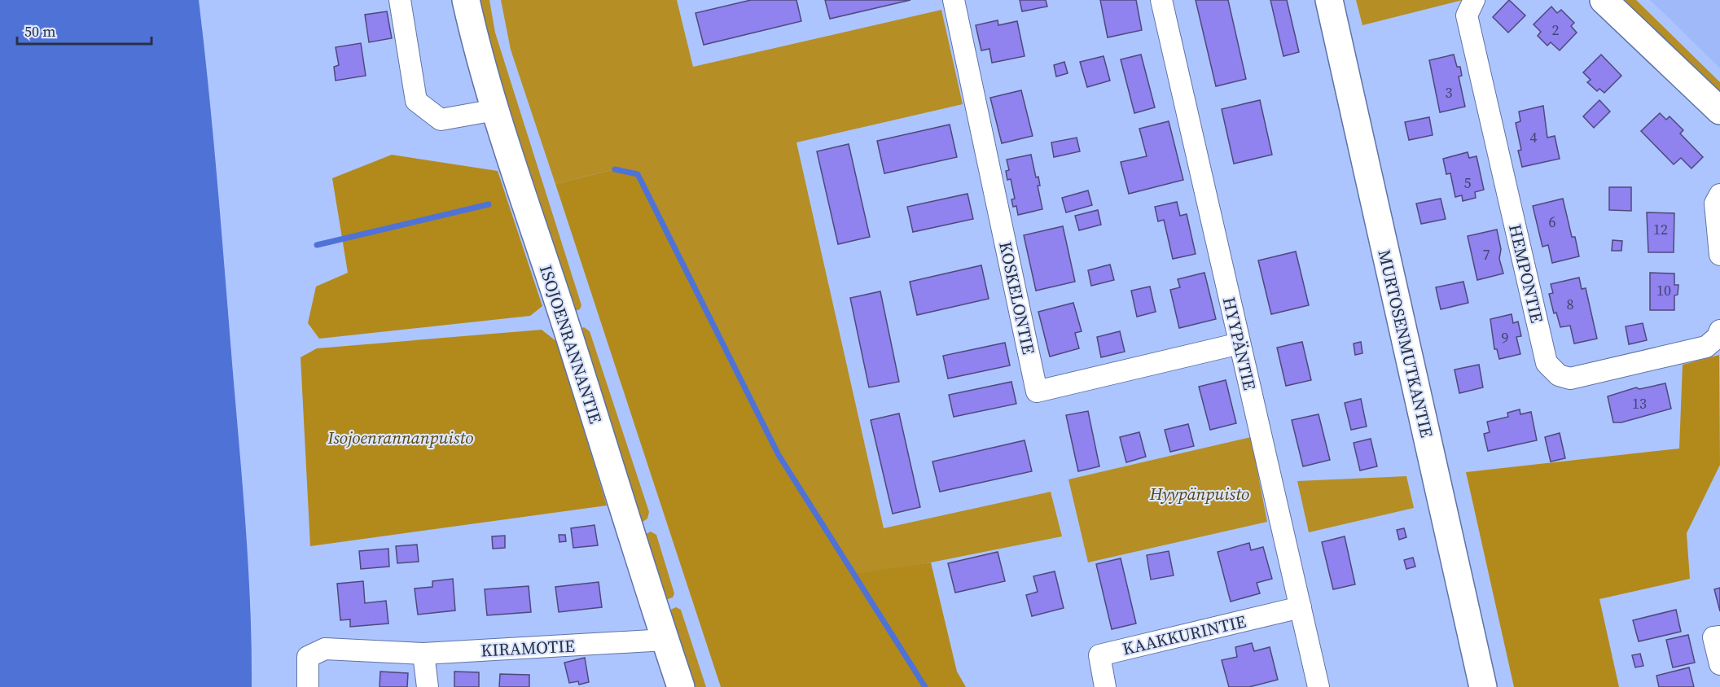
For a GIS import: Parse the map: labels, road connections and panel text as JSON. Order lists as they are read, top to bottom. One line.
{"streets":{"street":["HEMPONTIE","KOSKELONTIE","HYYPÄNTIE","MURTOSENMUTKANTIE","ISOJOENRANNANTIE","KAAKKURINTIE","KIRAMOTIE"]},"crossings":[["KOSKELONTIE","HYYPÄNTIE"],["HYYPÄNTIE","KAAKKURINTIE"],["ISOJOENRANNANTIE","KIRAMOTIE"]],"parks":["Isojoenrannanpuisto","Hyypänpuisto"],"house_numbers":["2","3","4","5","6","12","7","10","8","9","13"],"scale_bar":"50 m"}
